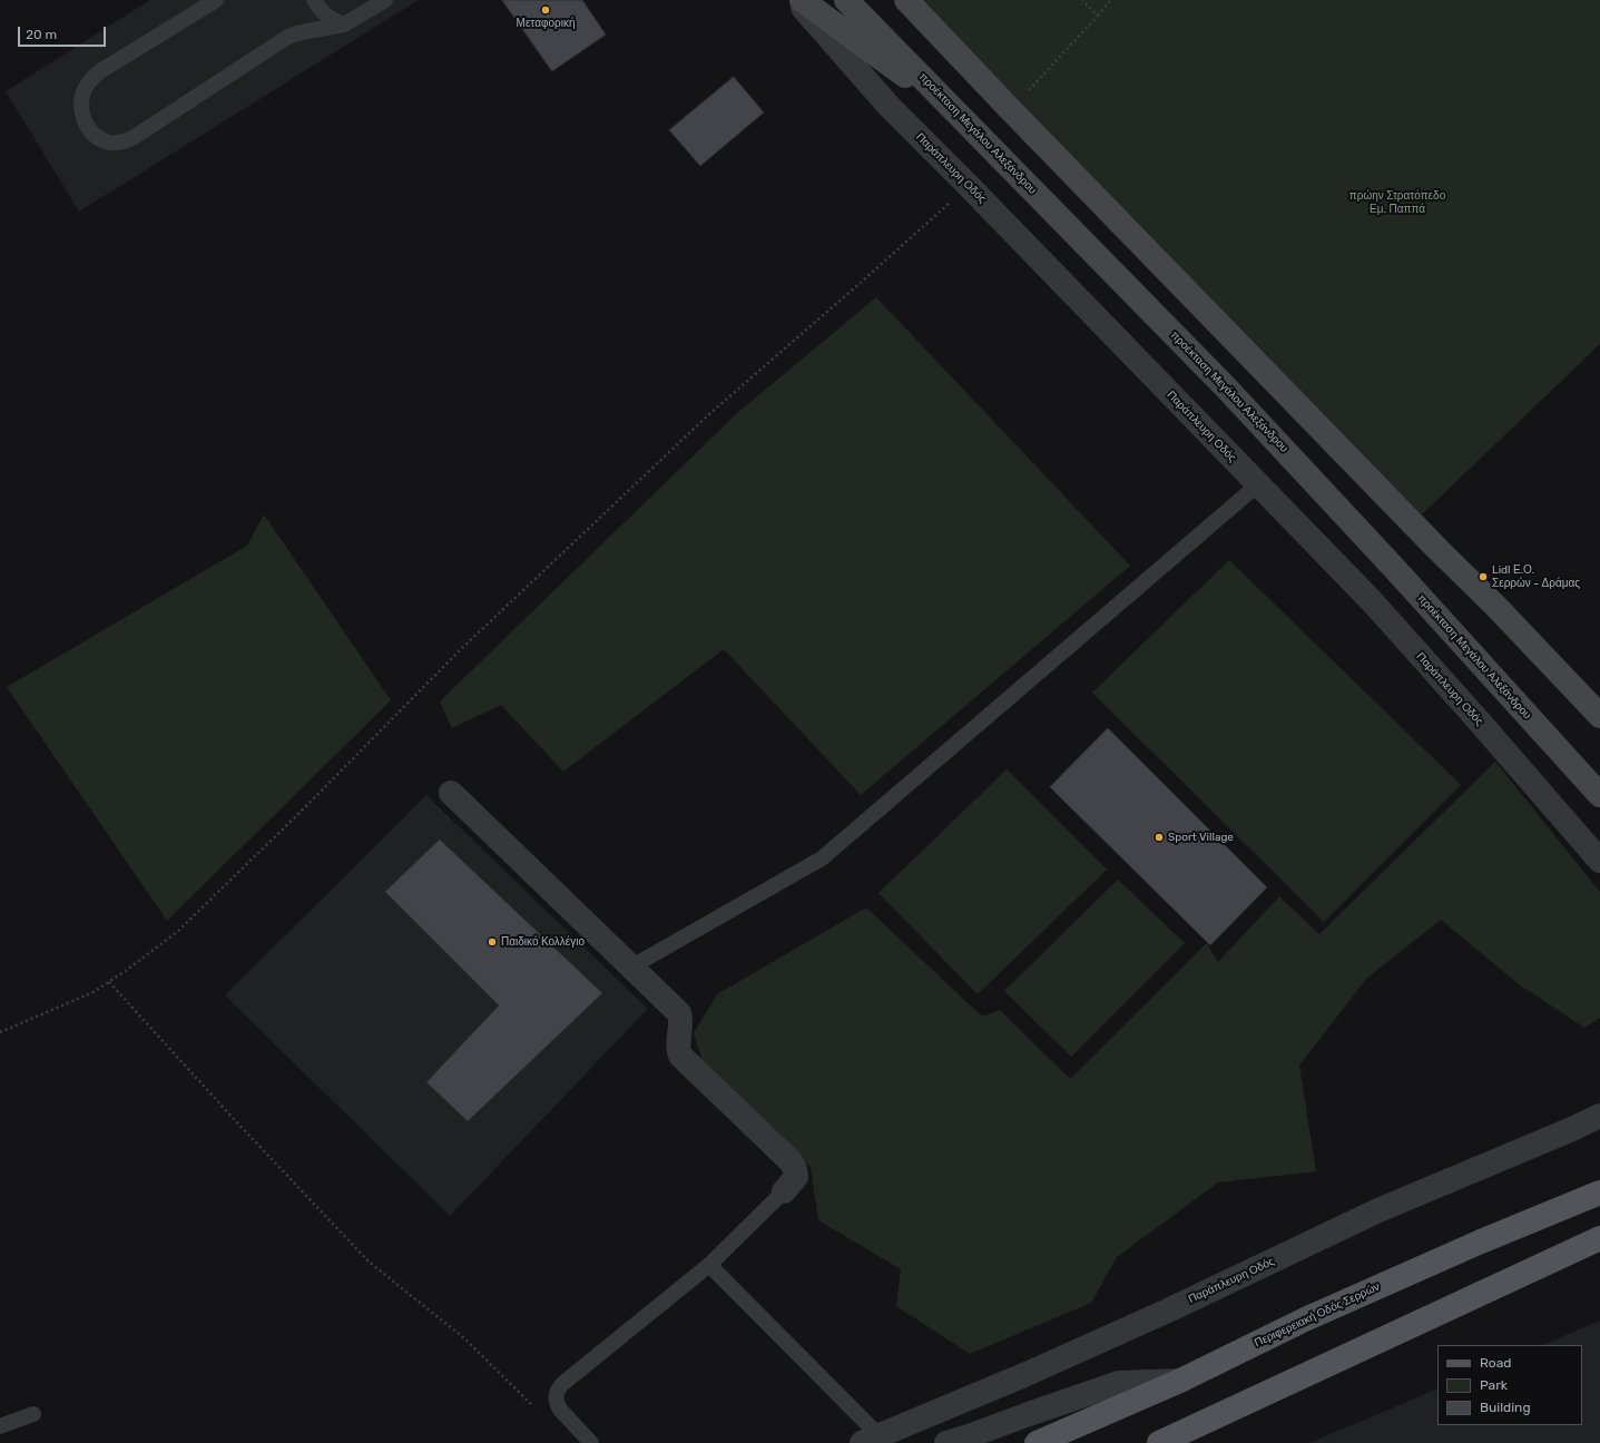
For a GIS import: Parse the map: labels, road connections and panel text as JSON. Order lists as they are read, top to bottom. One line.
{"streets":{"main road":["προέκταση Μεγάλου Αλεξάνδρου","Περιφερειακή Οδός Σερρών"],"street":["Παράπλευρη Οδός"]},"parks":["πρώην Στρατόπεδο Εμ. Παππά"],"places":["Μεταφορική","Lidl Ε.Ο. Σερρών - Δράμας","Sport Village","Παιδικό Κολλέγιο"],"legend":["Road","Park","Building"],"scale_bar":"20 m"}
